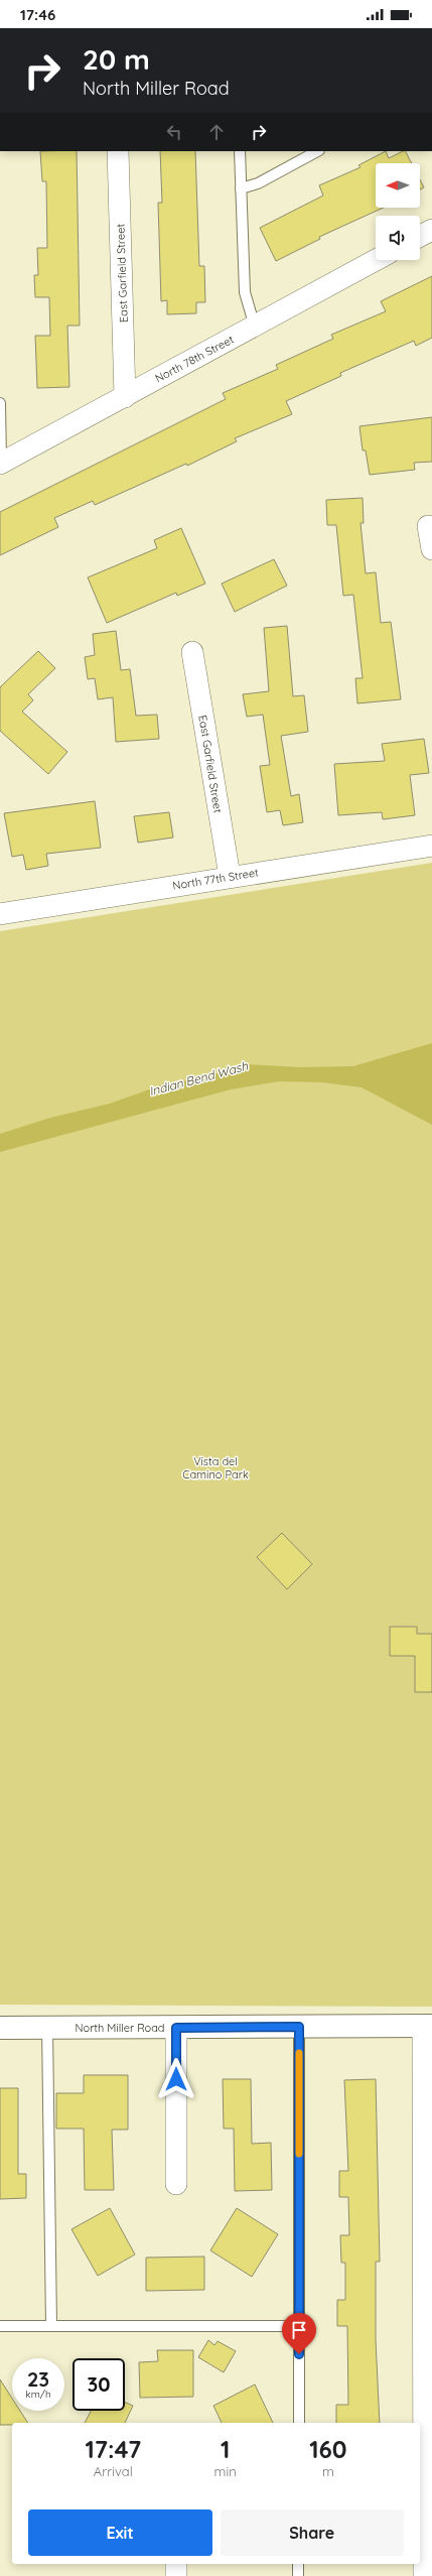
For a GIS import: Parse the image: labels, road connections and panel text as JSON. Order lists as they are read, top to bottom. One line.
{"streets":{"street":["East Garfield Street","North 78th Street","North 77th Street","North Miller Road"]},"crossings":[["East Garfield Street","North 78th Street"],["East Garfield Street","North 77th Street"]],"water":["Indian Bend Wash"],"parks":["Vista del Camino Park"],"north":"left","page":{"status":"17:46","turn":["20 m","North Miller Road"],"speed":"23 km/h","limit":"30","eta":["17:47","Arrival","1","min","160","m"],"buttons":["Exit","Share"]}}
